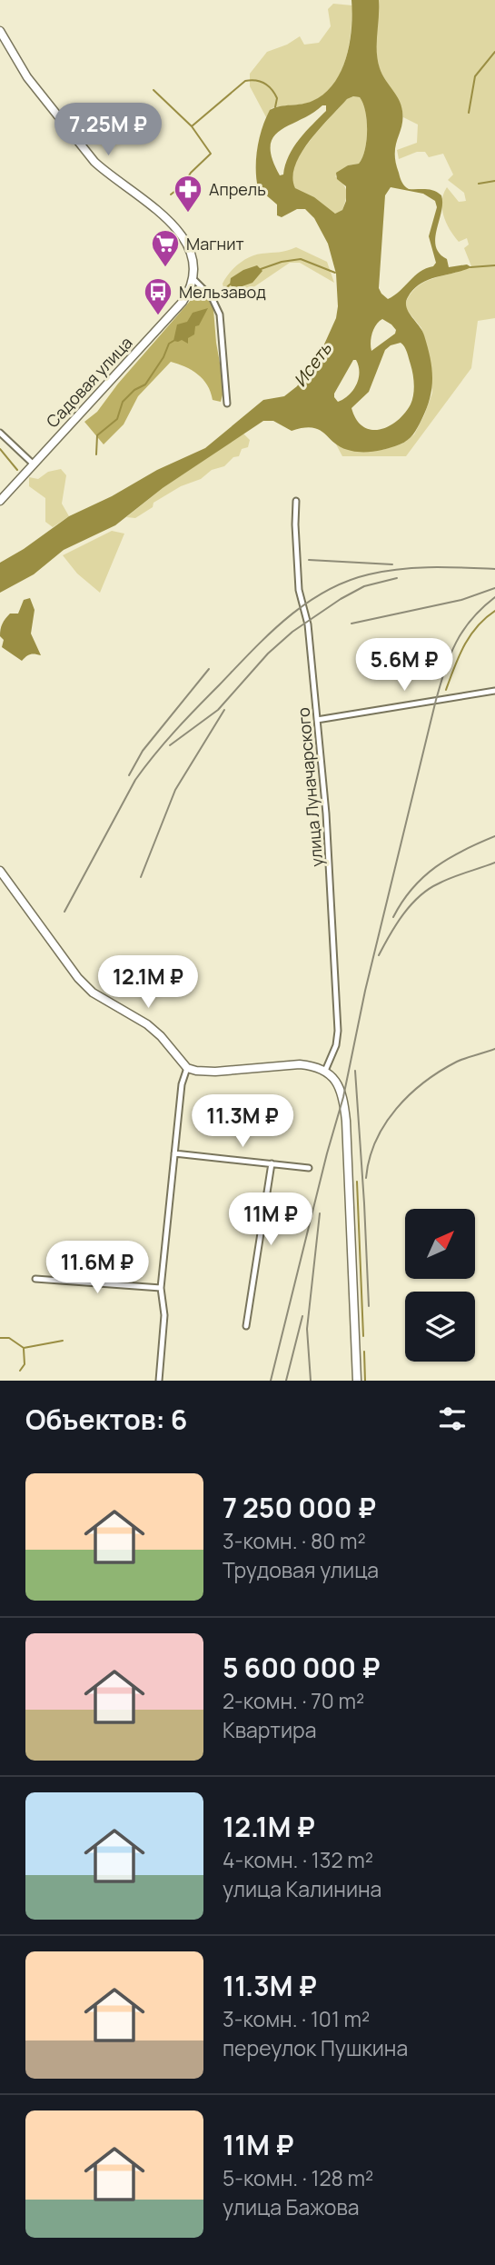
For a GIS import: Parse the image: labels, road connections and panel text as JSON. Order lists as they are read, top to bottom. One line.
{"streets":{"main road":["Садовая улица"],"street":["улица Луначарского"]},"water":["Исеть"],"places":{"pharmacy":["Апрель"],"supermarket":["Магнит"],"bus stop":["Мельзавод"]},"north":"top right","page":{"price":["7.25M ₽","5.6M ₽","12.1M ₽","11.3M ₽","11M ₽","11.6M ₽"],"heading":"Объектов: 6","list":[{"name":"7 250 000 ₽","note":"3-комн. · 80 m² · Трудовая улица"},{"name":"5 600 000 ₽","note":"2-комн. · 70 m² · Квартира"},{"name":"12.1M ₽","note":"4-комн. · 132 m² · улица Калинина"},{"name":"11.3M ₽","note":"3-комн. · 101 m² · переулок Пушкина"},{"name":"11M ₽","note":"5-комн. · 128 m² · улица Бажова"}]}}
